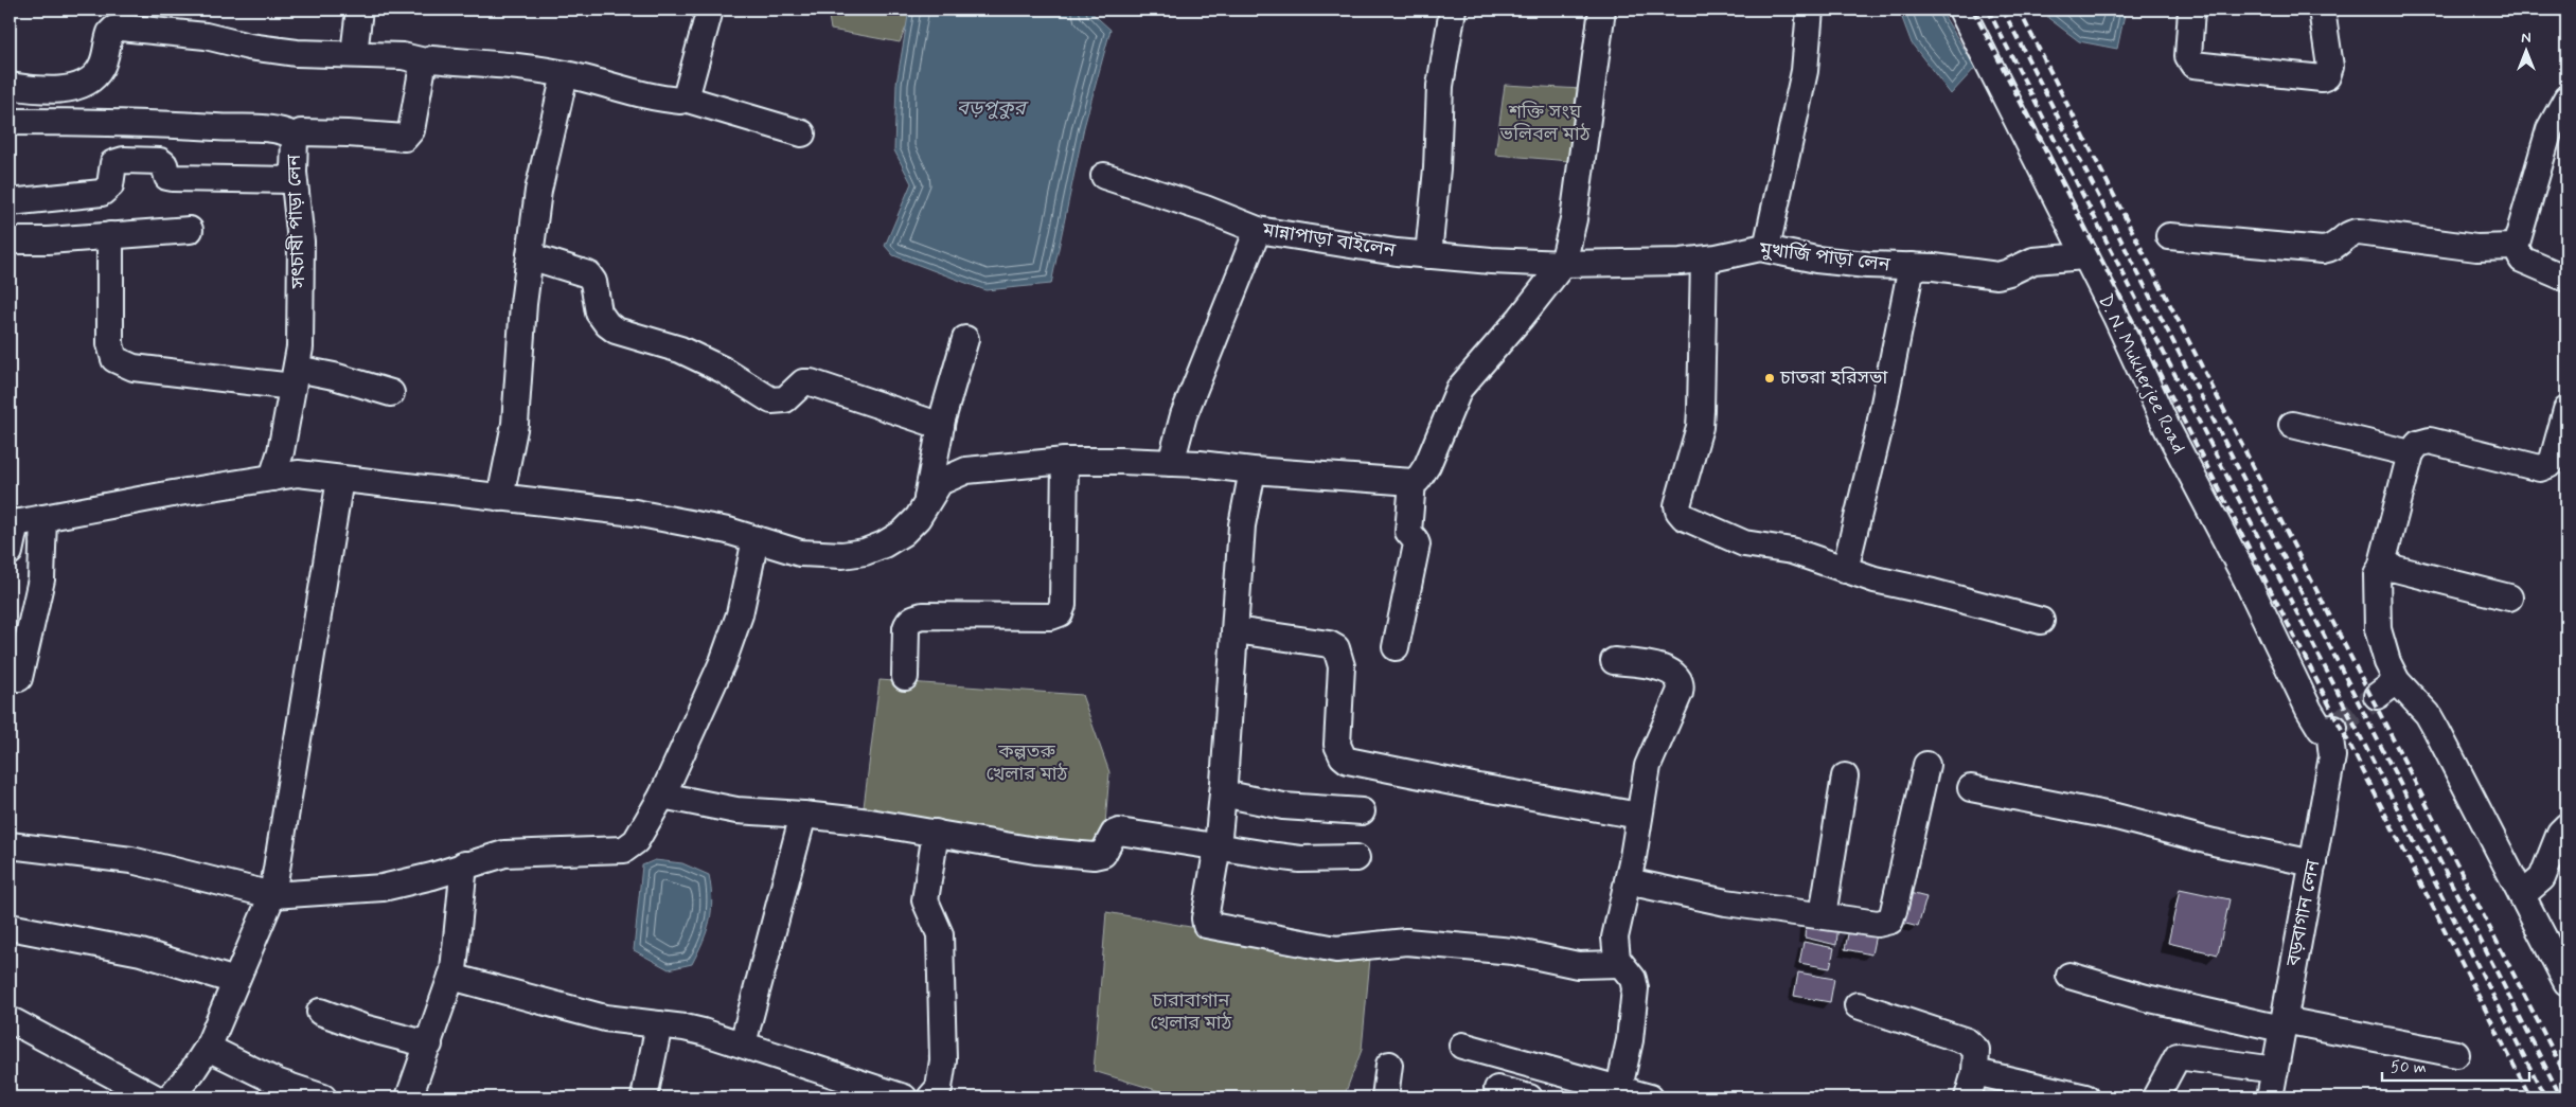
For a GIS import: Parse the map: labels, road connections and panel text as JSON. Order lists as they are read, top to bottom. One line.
{"streets":{"street":["সৎচাষী পাড়া লেন","মান্নাপাড়া বাইলেন","মুখার্জি পাড়া লেন","D. N. Mukherjee Road","বড়বাগান লেন"]},"crossings":[["মান্নাপাড়া বাইলেন","মুখার্জি পাড়া লেন"],["মুখার্জি পাড়া লেন","D. N. Mukherjee Road"],["D. N. Mukherjee Road","বড়বাগান লেন"]],"water":["বড়পুকুর"],"parks":["শক্তি সংঘ ভলিবল মাঠ","কল্পতরু খেলার মাঠ","চারাবাগান খেলার মাঠ"],"places":["চাতরা হরিসভা"],"scale_bar":"50 m","north":"top"}
